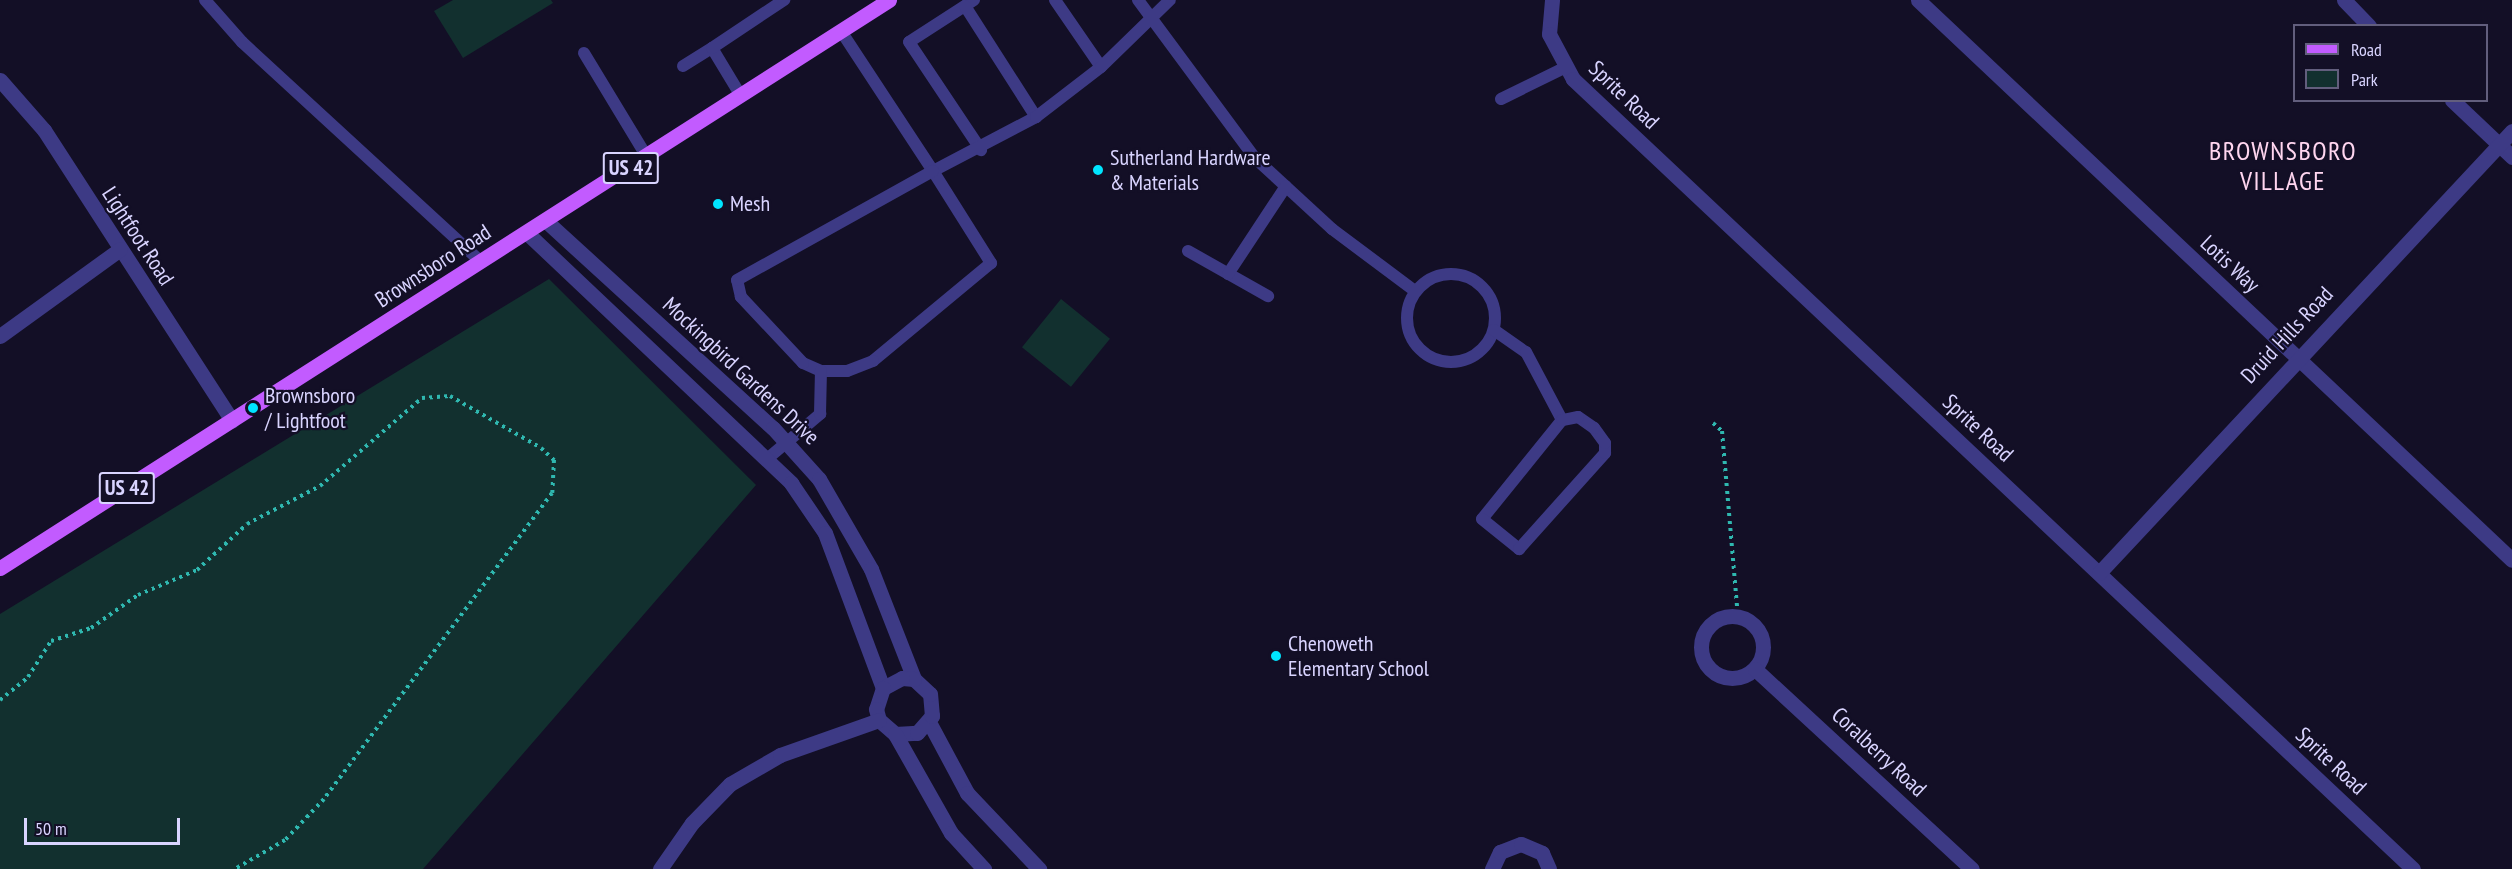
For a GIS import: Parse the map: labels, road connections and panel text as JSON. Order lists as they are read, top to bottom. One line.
{"streets":{"main road":["US 42","Brownsboro Road"],"street":["Sprite Road","Lightfoot Road","Lotis Way","Druid Hills Road","Mockingbird Gardens Drive","Coralberry Road"]},"crossings":[["Sprite Road","Druid Hills Road"],["Lightfoot Road","Brownsboro Road"],["Lotis Way","Druid Hills Road"],["Brownsboro Road","Mockingbird Gardens Drive"]],"districts":["BROWNSBORO VILLAGE"],"places":["Sutherland Hardware & Materials","Mesh","Brownsboro / Lightfoot","Chenoweth Elementary School"],"legend":["Road","Park"],"scale_bar":"50 m"}
